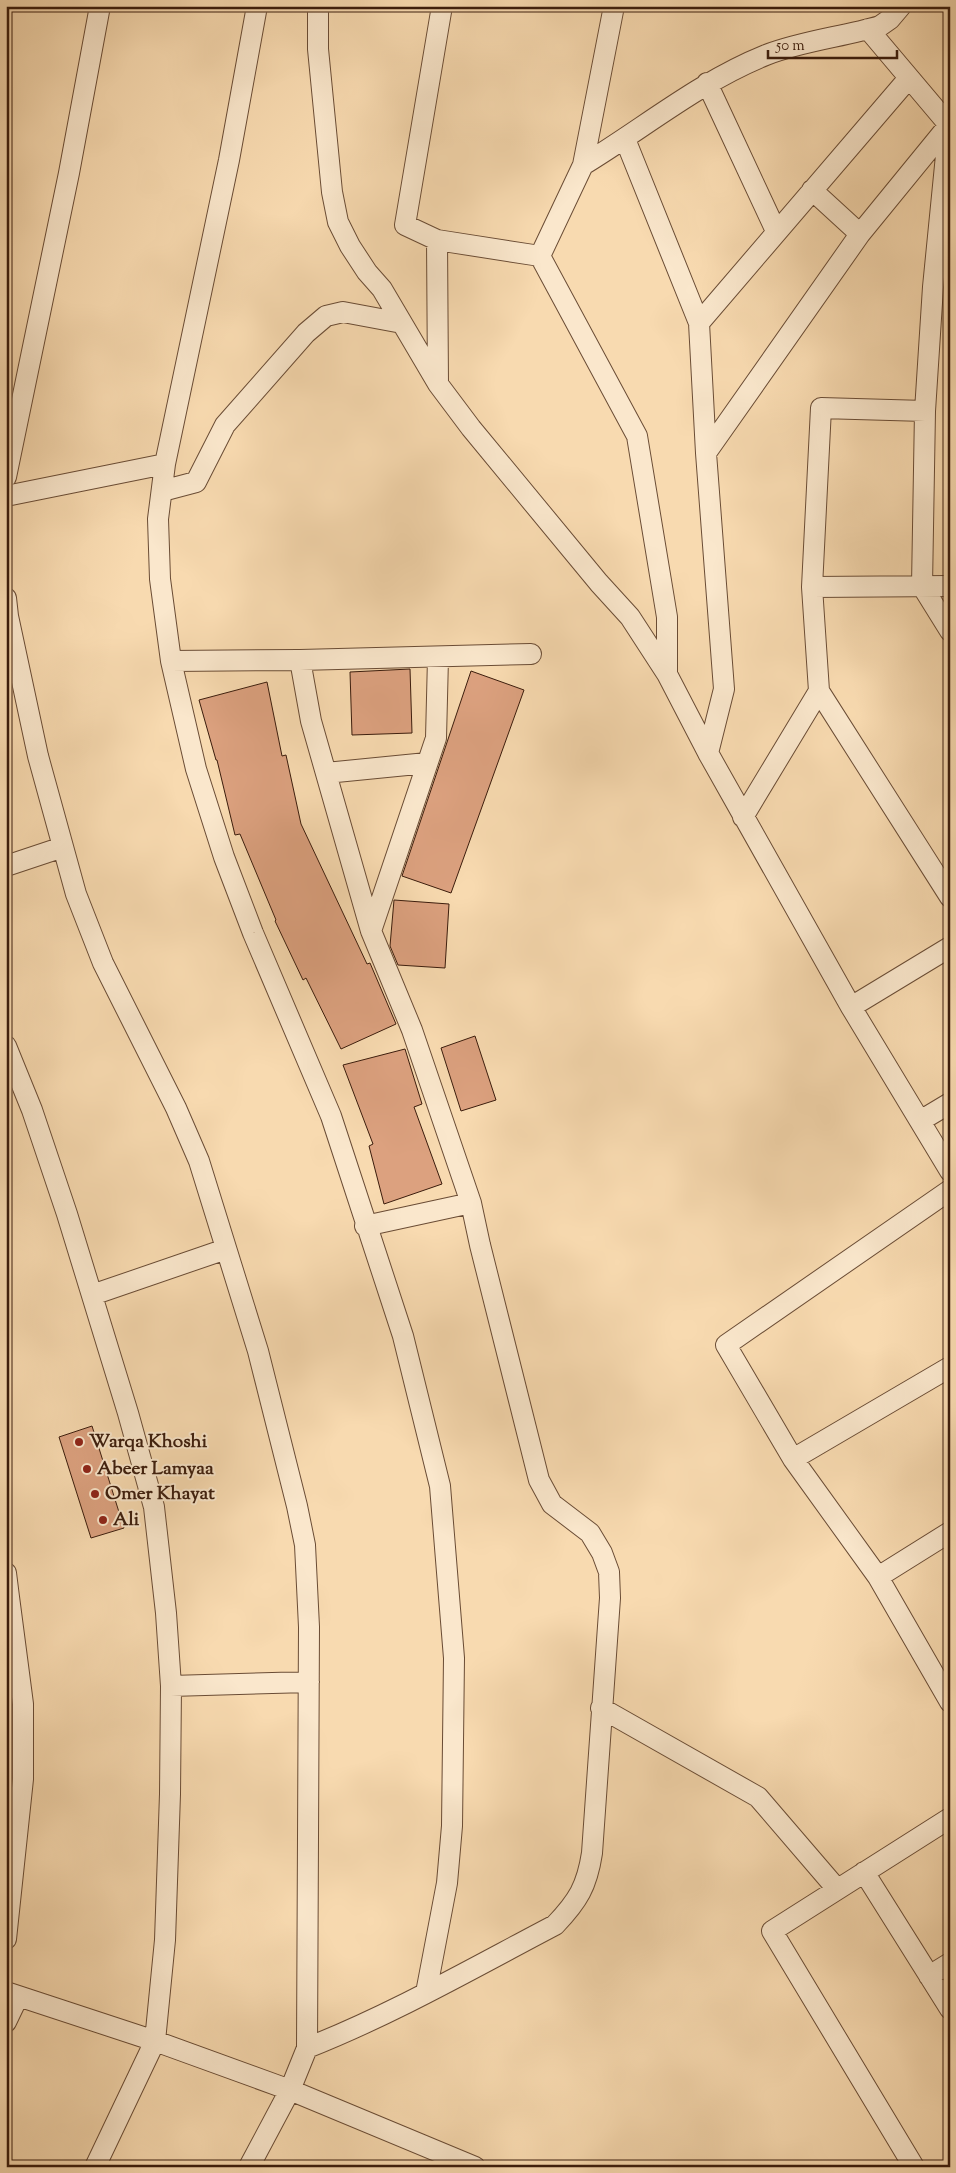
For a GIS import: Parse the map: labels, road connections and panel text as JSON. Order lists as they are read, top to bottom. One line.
{"places":["Warqa Khoshi","Abeer Lamyaa","Omer Khayat","Ali"],"scale_bar":"50 m"}
